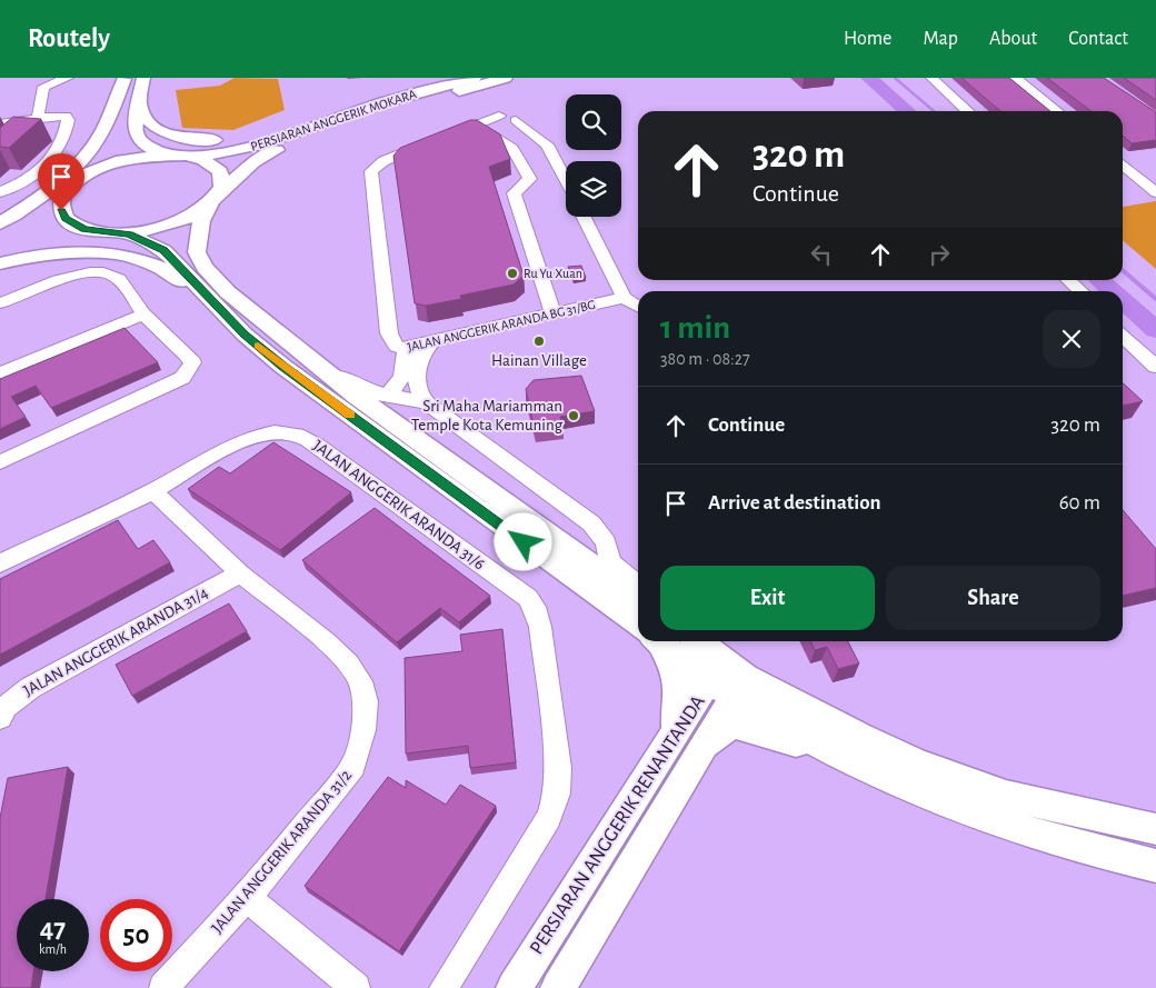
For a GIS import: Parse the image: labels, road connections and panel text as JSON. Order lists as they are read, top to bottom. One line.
{"streets":{"main road":["PERSIARAN ANGGERIK MOKARA","PERSIARAN ANGGERIK RENANTANDA"],"street":["JALAN ANGGERIK ARANDA BG 31/BG","JALAN ANGGERIK ARANDA 31/6","JALAN ANGGERIK ARANDA 31/4","JALAN ANGGERIK ARANDA 31/2"]},"crossings":[["JALAN ANGGERIK ARANDA 31/6","JALAN ANGGERIK ARANDA 31/2"],["JALAN ANGGERIK ARANDA 31/4","JALAN ANGGERIK ARANDA 31/2"]],"places":["Ru Yu Xuan","Hainan Village","Sri Maha Mariamman Temple Kota Kemuning"],"page":{"header":"Routely","nav":["Home","Map","About","Contact"],"turn":["320 m","Continue"],"heading":["1 min","380 m · 08:27"],"list":[{"name":"Continue","value":"320 m"},{"name":"Arrive at destination","value":"60 m"}],"buttons":["Exit","Share"],"speed":"47 km/h","limit":"50"}}
